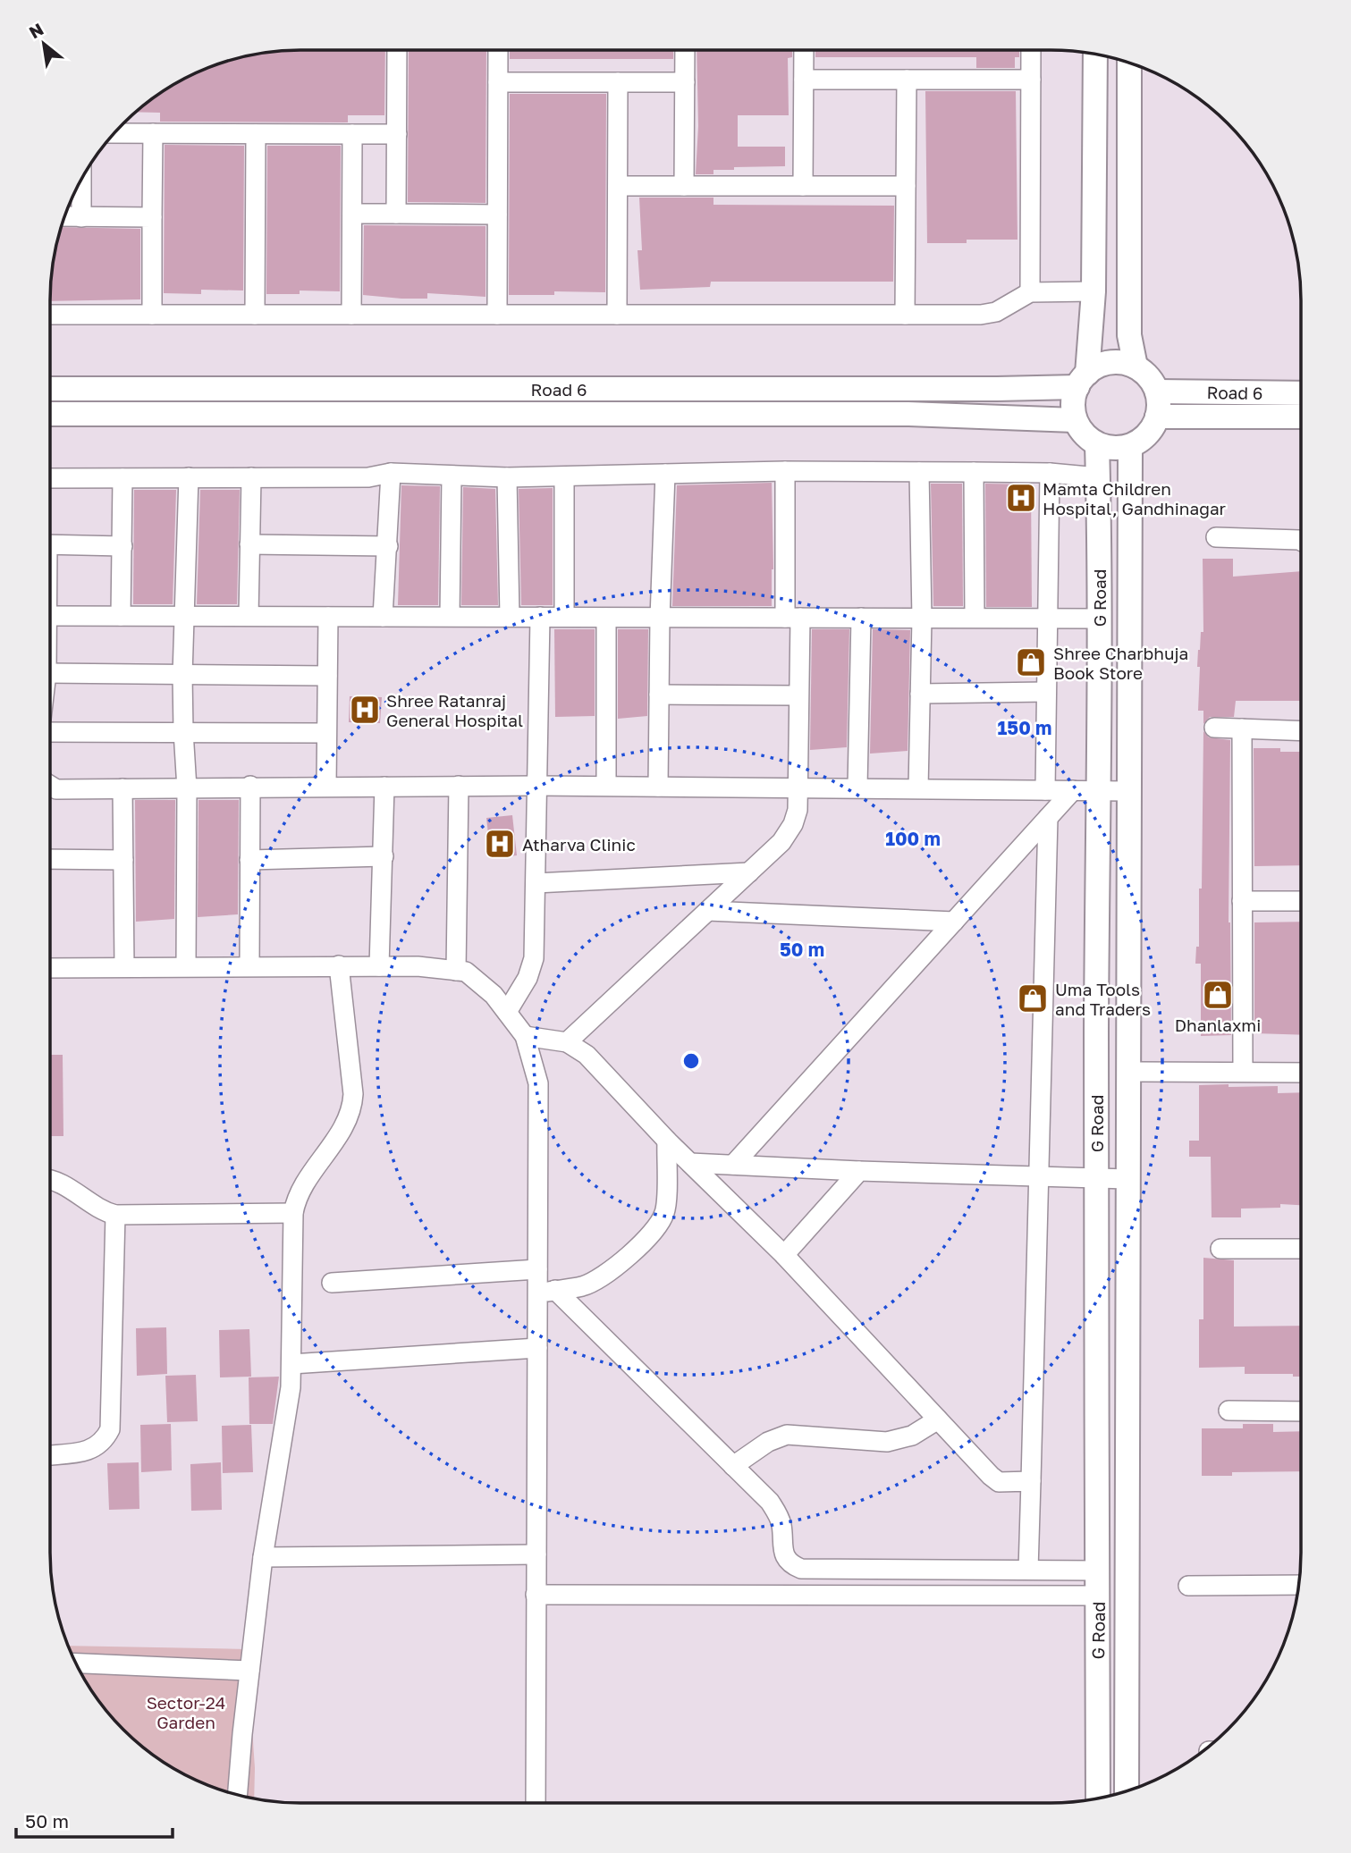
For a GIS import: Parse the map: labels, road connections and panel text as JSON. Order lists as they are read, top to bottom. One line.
{"streets":{"street":["Road 6","G Road"]},"crossings":[["Road 6","G Road"]],"parks":["Sector-24 Garden"],"places":{"hospital":["Mamta Children Hospital, Gandhinagar","Shree Ratanraj General Hospital","Atharva Clinic"],"shop":["Shree Charbhuja Book Store","Dhanlaxmi","Uma Tools and Traders"]},"scale_bar":"50 m","north":"top left","rings":["150 m","100 m","50 m"]}
